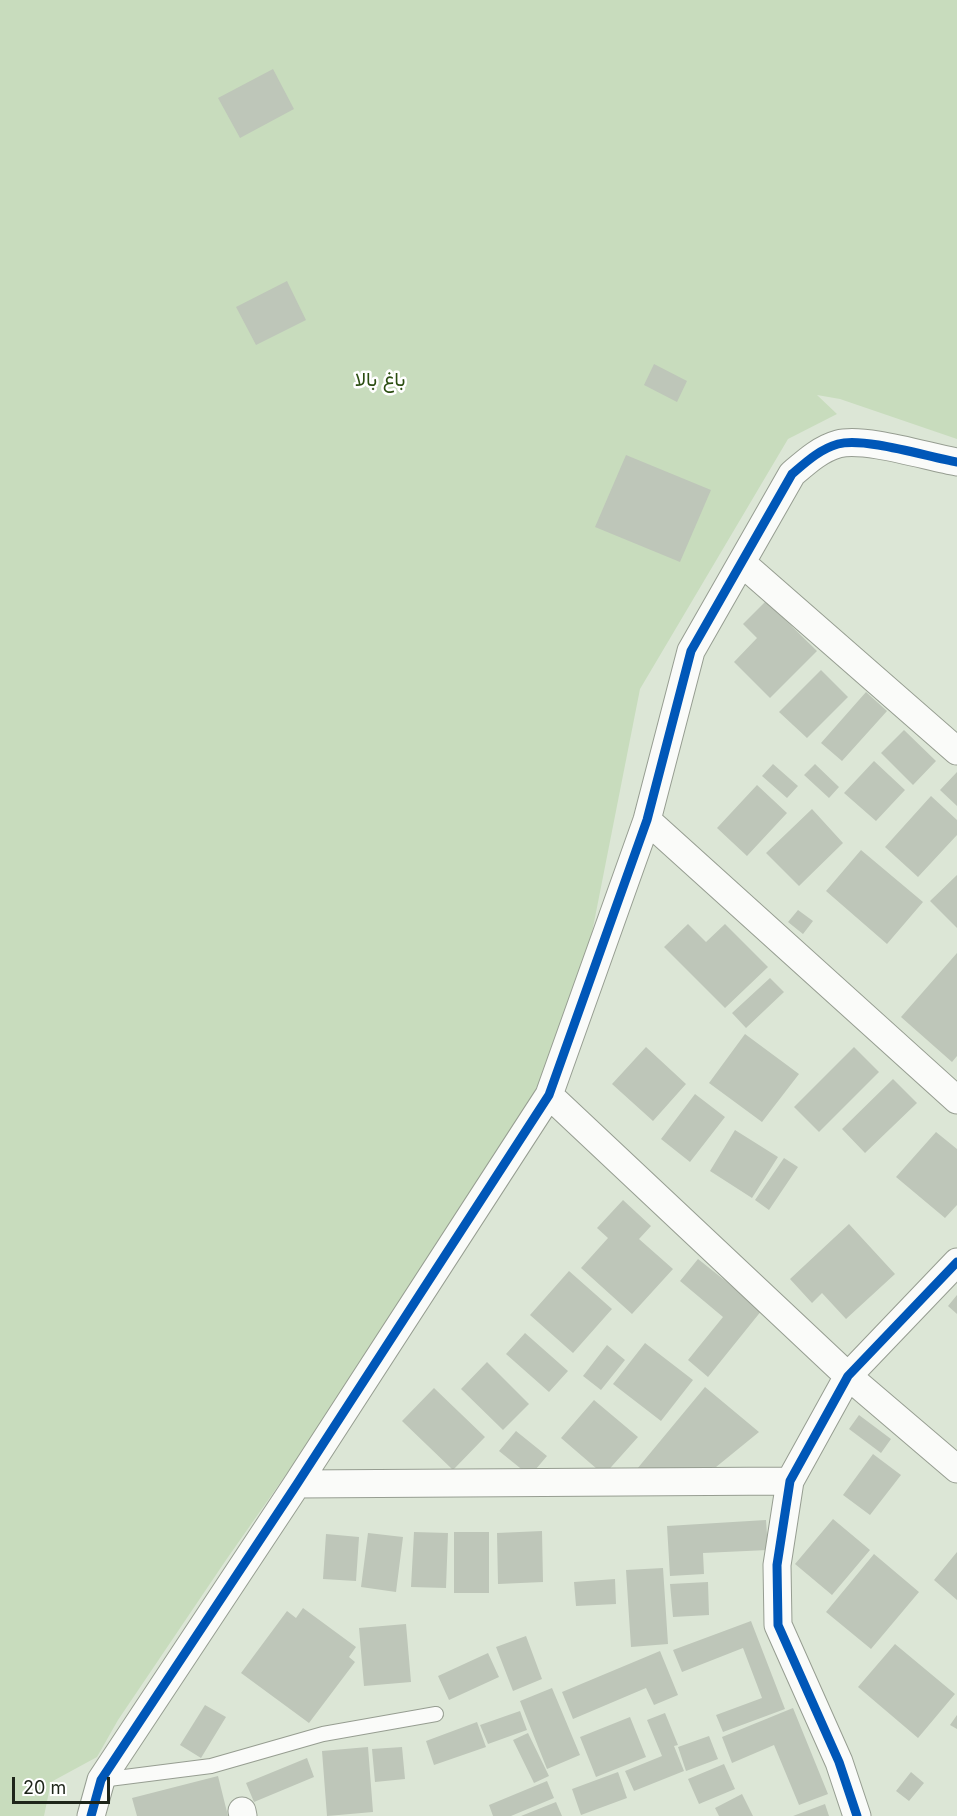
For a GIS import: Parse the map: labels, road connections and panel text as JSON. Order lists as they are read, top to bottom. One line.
{"parks":["باغ بالا"],"scale_bar":"20 m"}
